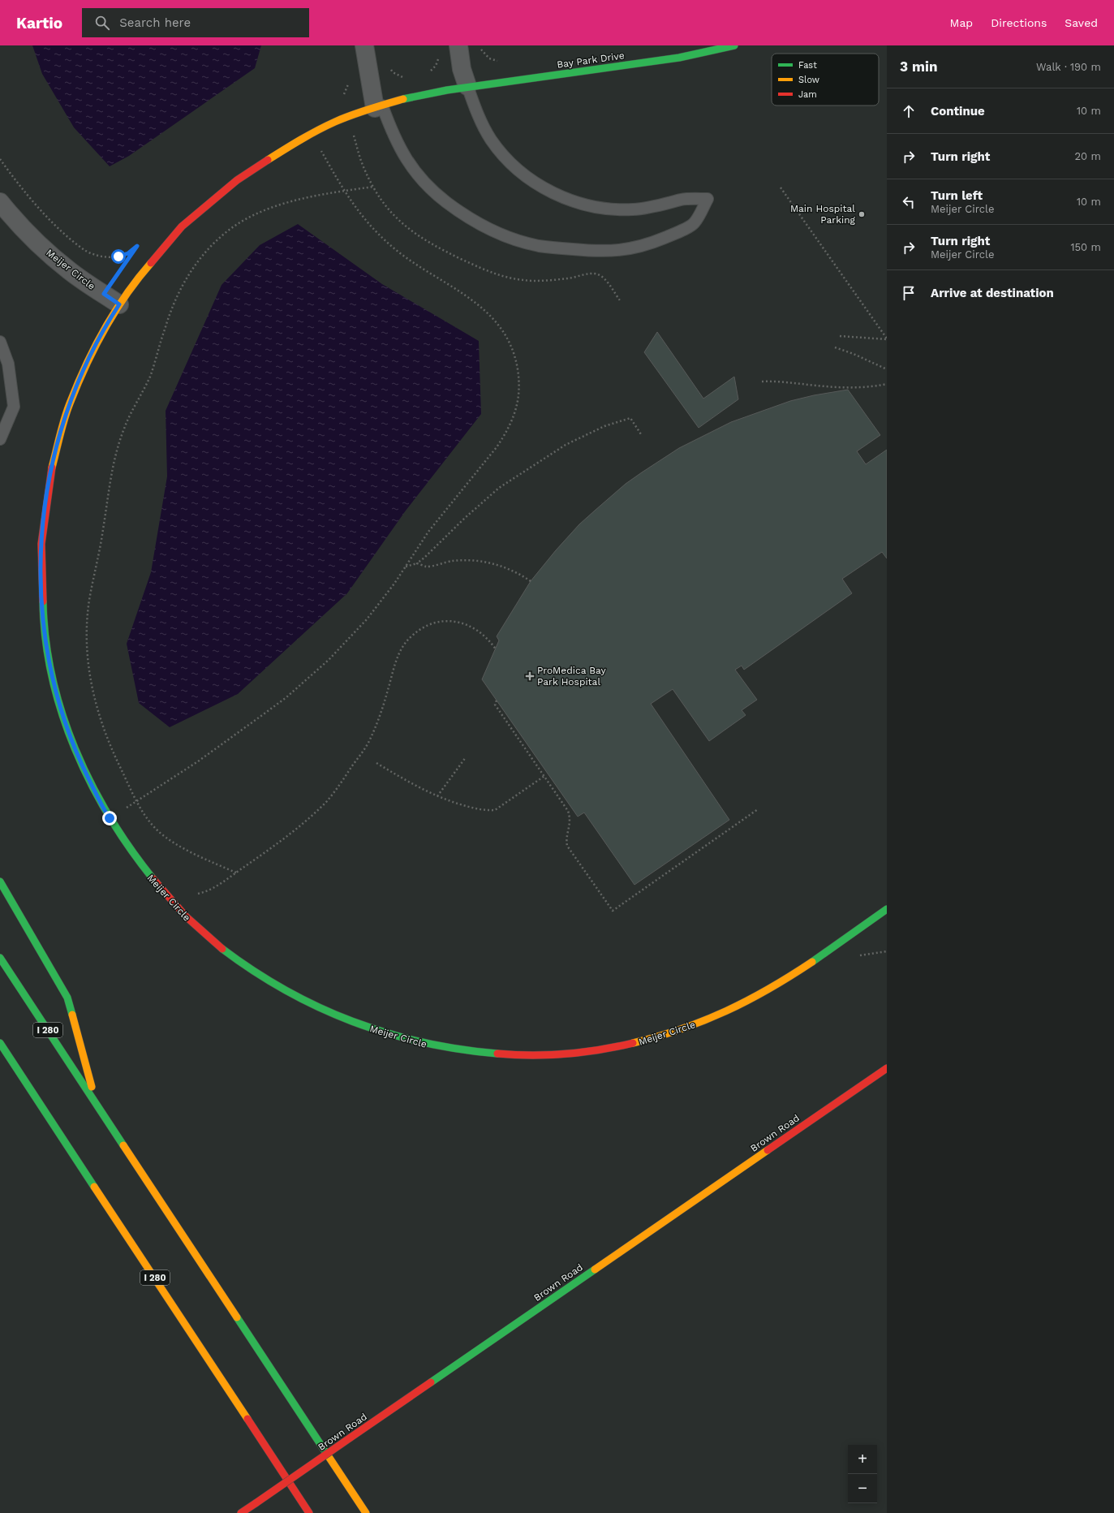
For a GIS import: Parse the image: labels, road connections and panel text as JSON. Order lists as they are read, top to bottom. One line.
{"streets":{"main road":["Bay Park Drive","Meijer Circle","I 280","Brown Road"]},"crossings":[["Bay Park Drive","Meijer Circle"]],"places":{"other":["Main Hospital Parking"],"health":["ProMedica Bay Park Hospital"]},"legend":["Fast","Slow","Jam"],"page":{"header":"Kartio","search":"Search here","nav":["Map","Directions","Saved"],"heading":["3 min","Walk · 190 m"],"list":[["Continue","10 m"],["Turn right","20 m"],["Turn left","Meijer Circle","10 m"],["Turn right","Meijer Circle","150 m"],"Arrive at destination"],"map_buttons":["+","−"]}}
